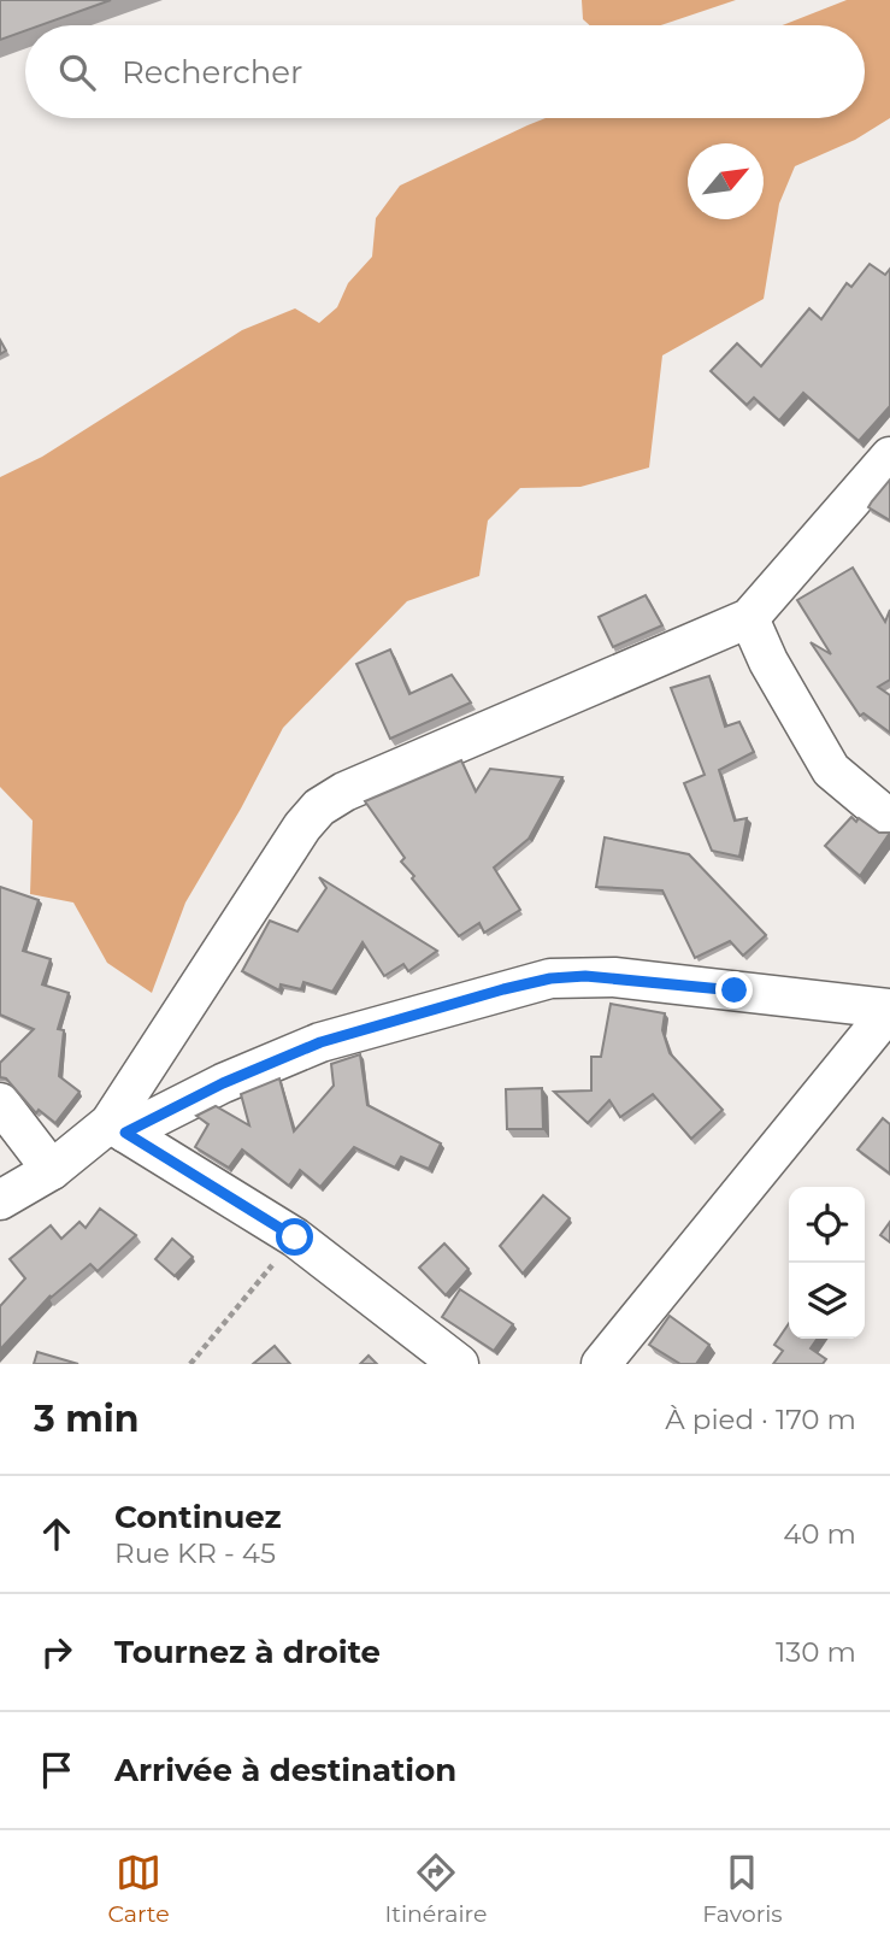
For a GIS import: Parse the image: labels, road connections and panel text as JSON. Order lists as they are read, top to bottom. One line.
{"north":"top right","page":{"search":"Rechercher","heading":["3 min","À pied · 170 m"],"list":[["Continuez","Rue KR - 45","40 m"],["Tournez à droite","130 m"],"Arrivée à destination"],"nav":["Carte","Itinéraire","Favoris"]}}
